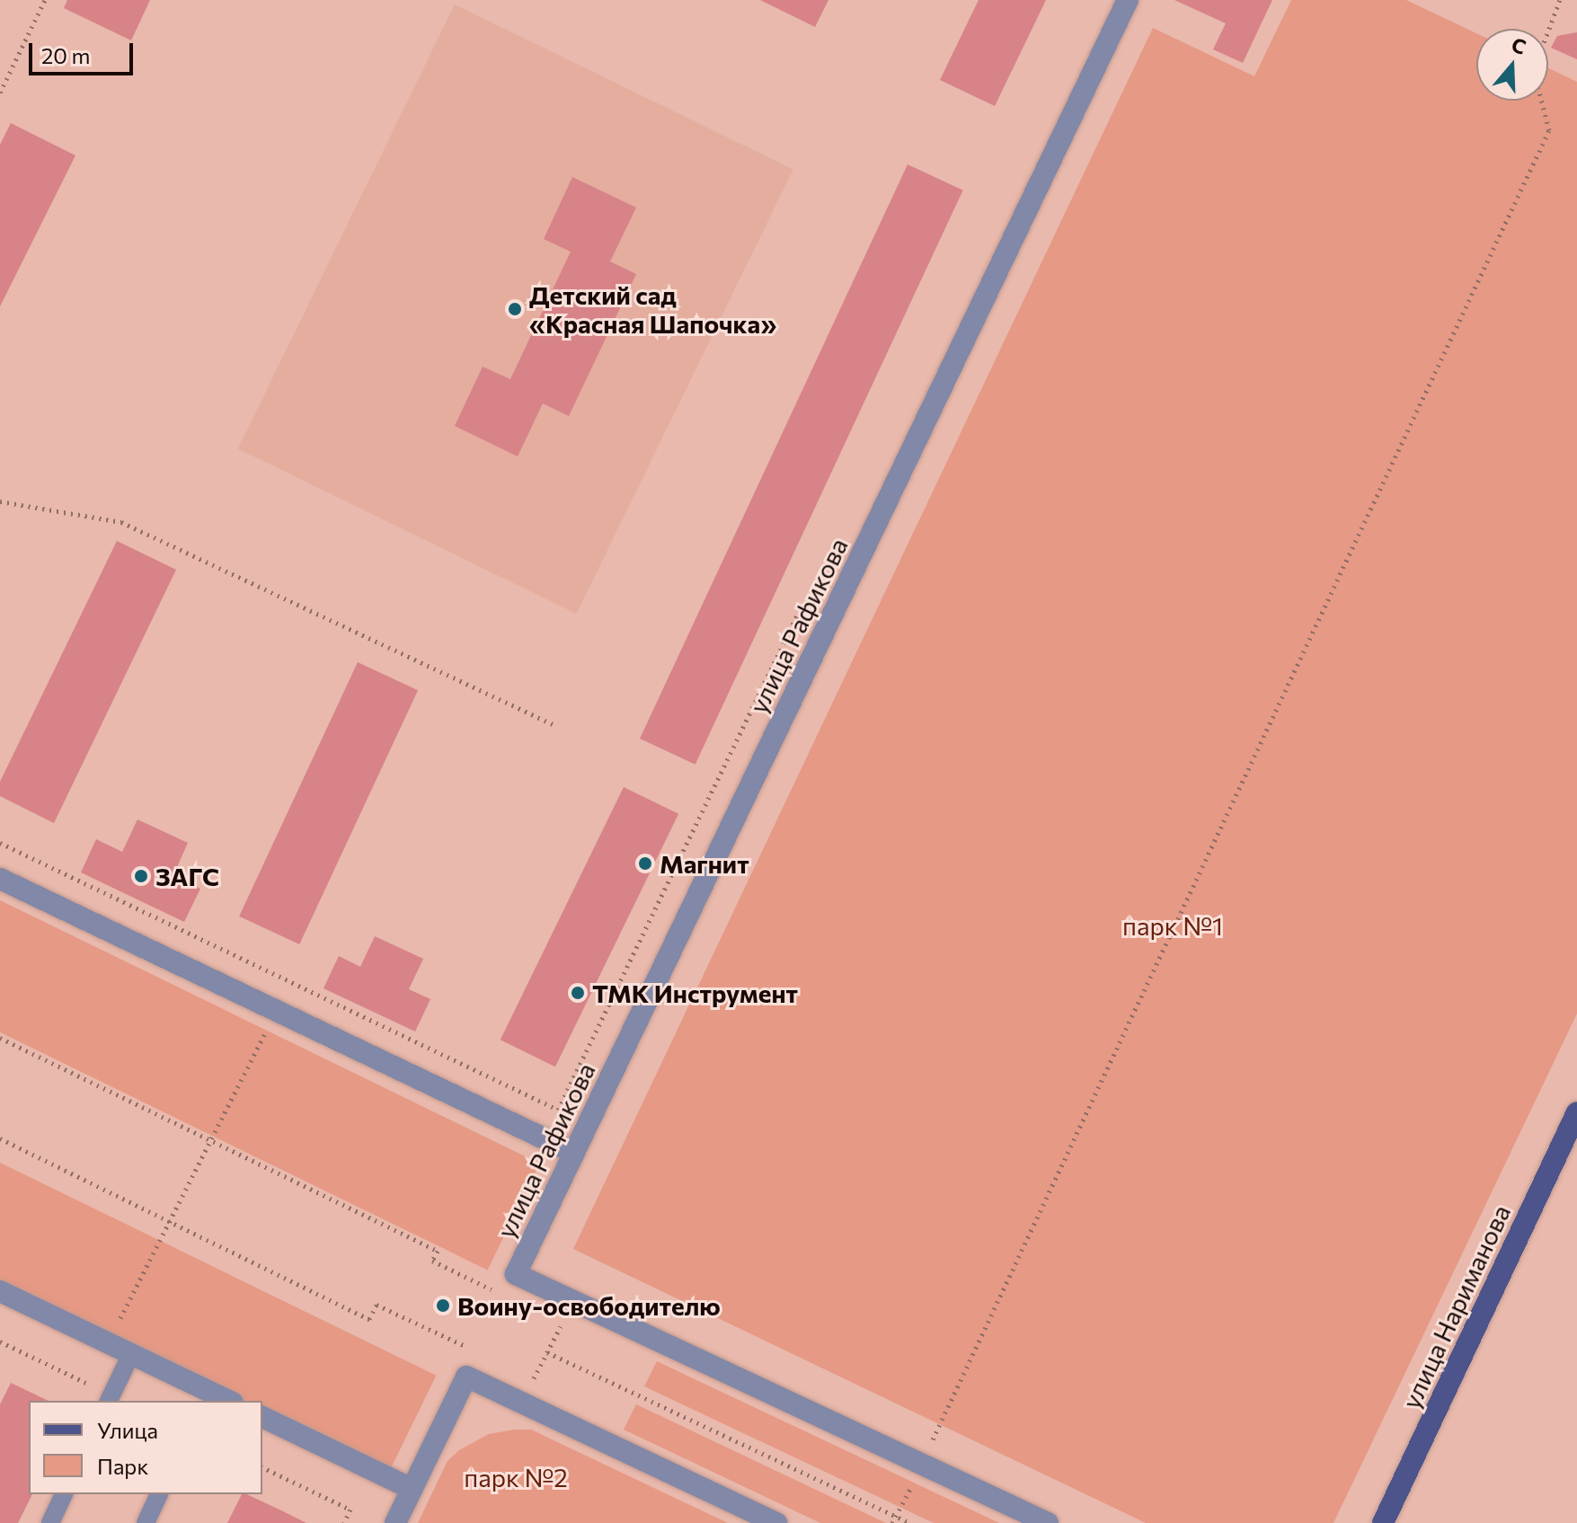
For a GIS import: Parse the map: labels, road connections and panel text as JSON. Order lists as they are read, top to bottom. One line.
{"streets":{"main road":["улица Нариманова"],"street":["улица Рафикова"]},"parks":["парк №1","парк №2"],"places":["Детский сад «Красная Шапочка»","Магнит","ЗАГС","ТМК Инструмент","Воину-освободителю"],"legend":["Улица","Парк"],"scale_bar":"20 m","north":"top"}
